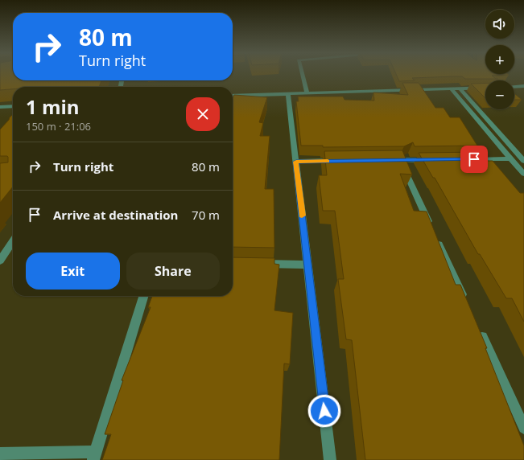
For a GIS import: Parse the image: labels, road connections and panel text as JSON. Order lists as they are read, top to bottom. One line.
{"page":{"map_buttons":["+","−"],"turn":["80 m","Turn right"],"heading":["1 min","150 m · 21:06"],"list":[{"name":"Turn right","value":"80 m"},{"name":"Arrive at destination","value":"70 m"}],"buttons":["Exit","Share"]}}
